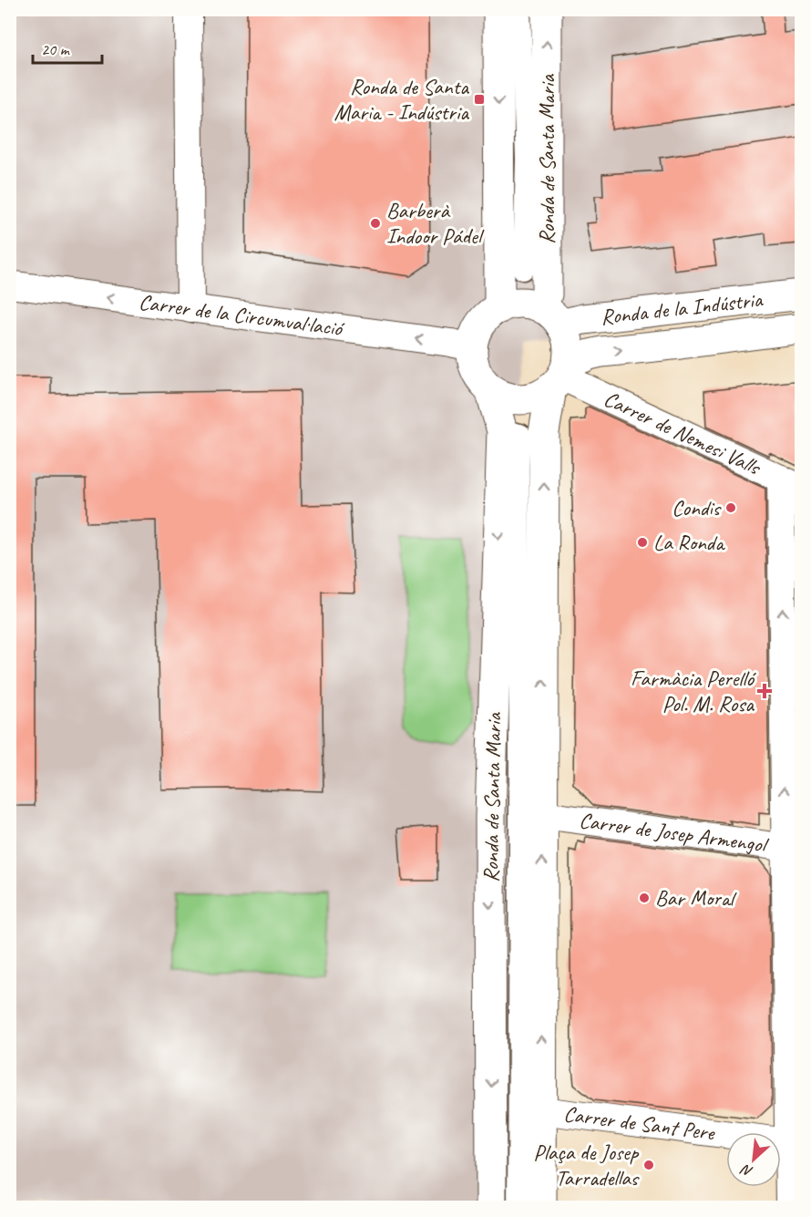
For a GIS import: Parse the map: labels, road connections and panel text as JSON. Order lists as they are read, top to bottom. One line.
{"streets":{"street":["Ronda de Santa Maria","Ronda de la Indústria","Carrer de la Circumval·lació","Carrer de Nemesi Valls","Carrer de Josep Armengol","Carrer de Sant Pere"]},"crossings":[["Ronda de Santa Maria","Ronda de la Indústria"],["Ronda de Santa Maria","Carrer de la Circumval·lació"],["Ronda de Santa Maria","Carrer de Nemesi Valls"],["Ronda de la Indústria","Carrer de la Circumval·lació"],["Ronda de la Indústria","Carrer de Nemesi Valls"],["Carrer de la Circumval·lació","Carrer de Nemesi Valls"]],"one_way":["Carrer de la Circumval·lació"],"places":{"transit":["Ronda de Santa Maria - Indústria"],"other":["Barberà Indoor Pádel","Condis","La Ronda","Bar Moral","Plaça de Josep Tarradellas"],"health":["Farmàcia Perelló Pol. M. Rosa"]},"scale_bar":"20 m","north":"bottom left"}
